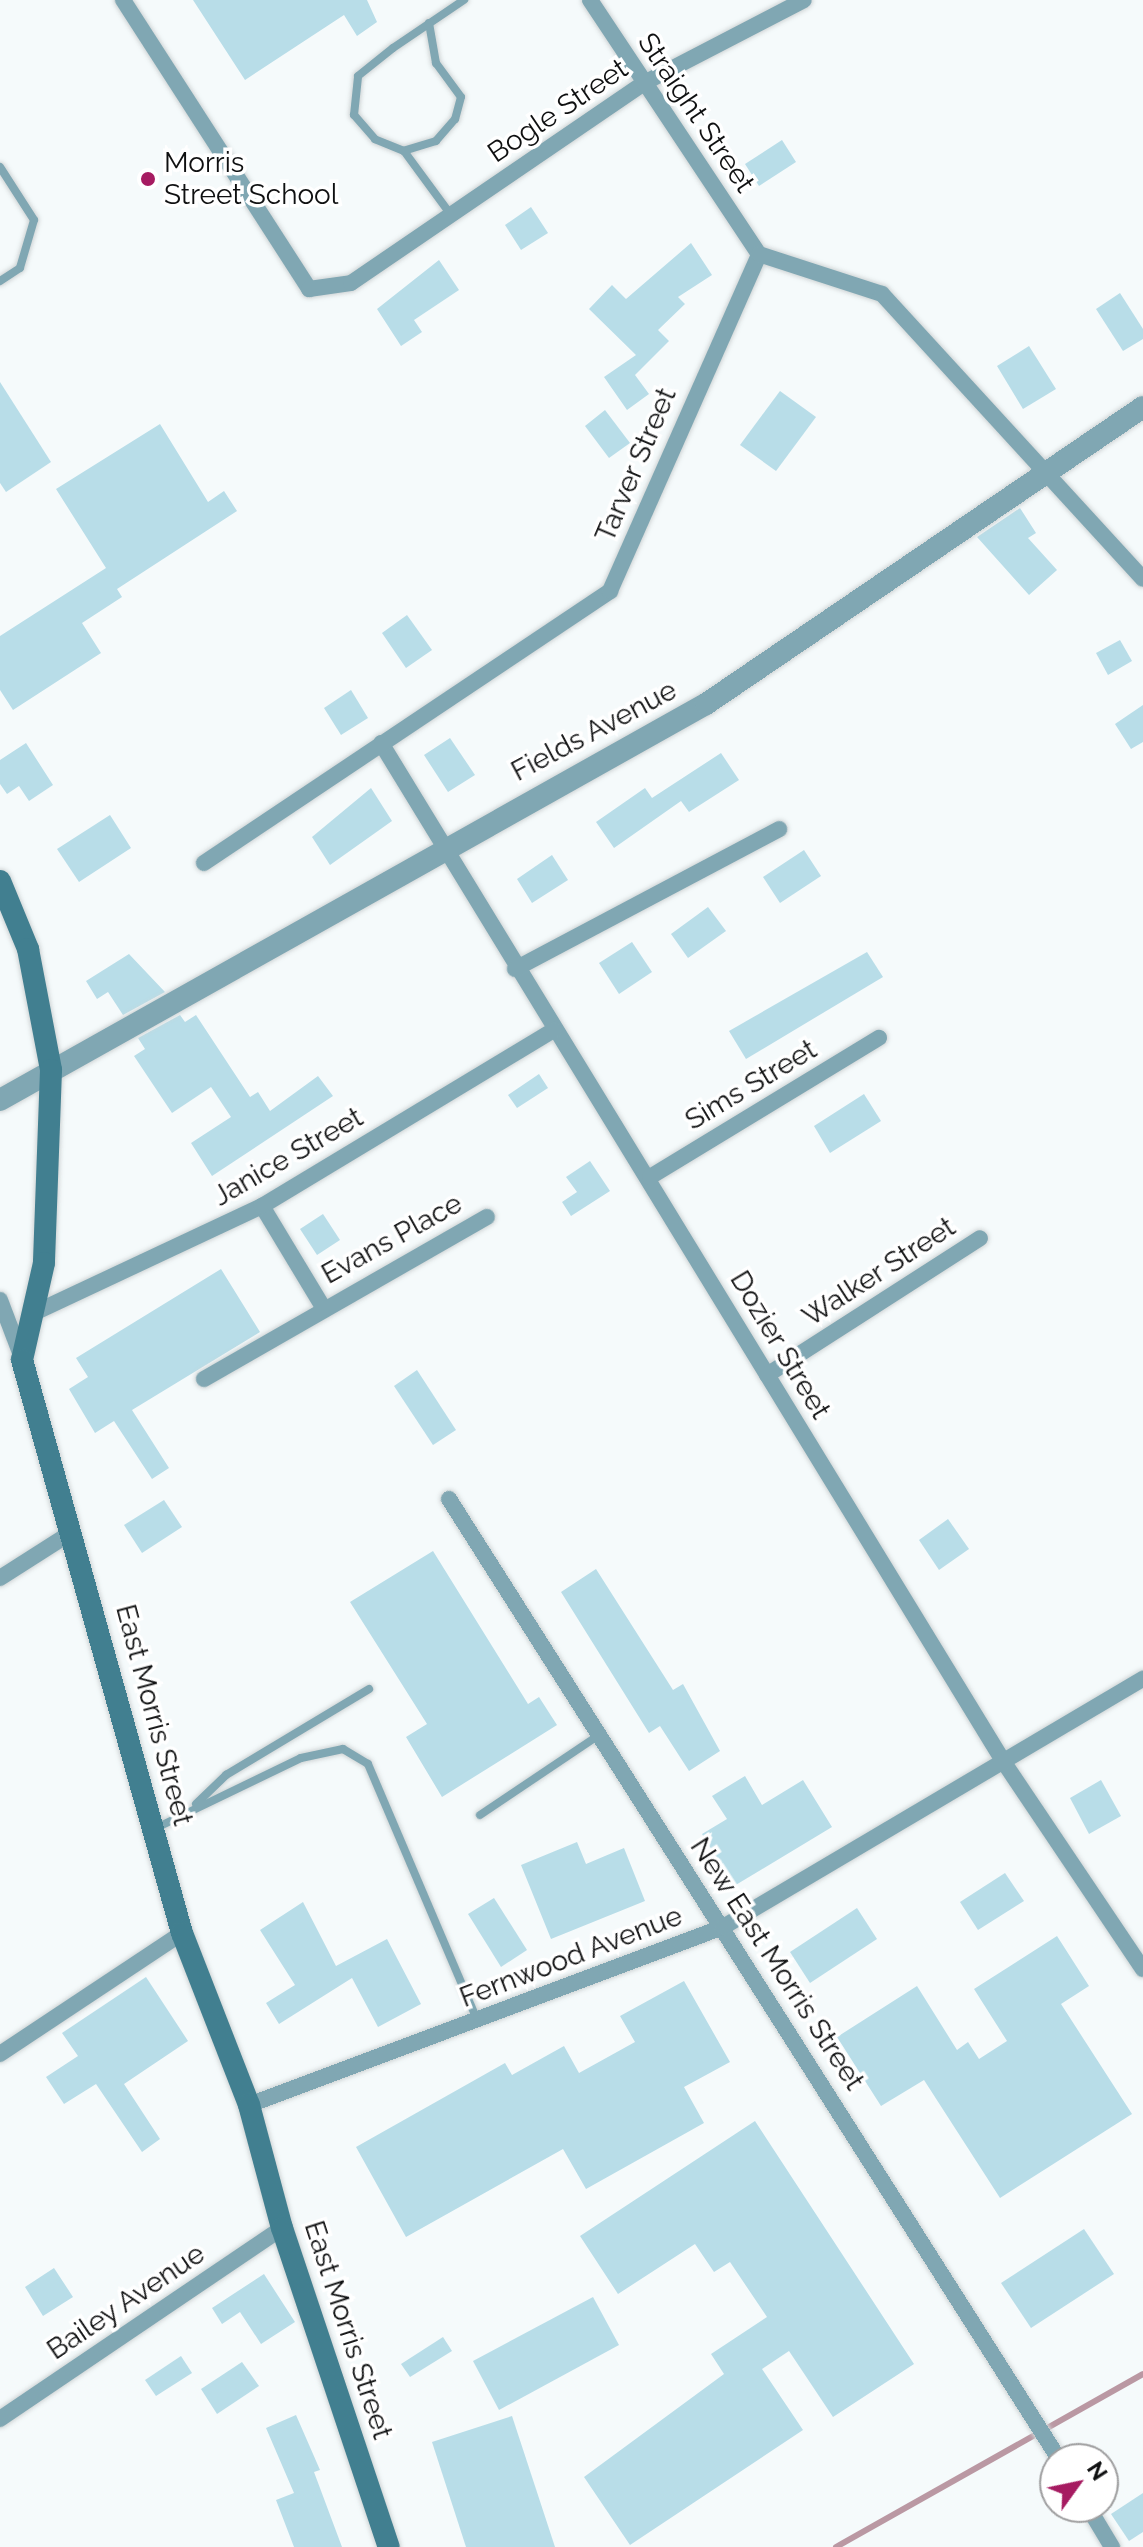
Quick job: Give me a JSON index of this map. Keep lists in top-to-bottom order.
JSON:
{
  "streets": {
    "main road": ["East Morris Street"],
    "street": [
      "Bogle Street",
      "Straight Street",
      "Tarver Street",
      "Fields Avenue",
      "Sims Street",
      "Janice Street",
      "Evans Place",
      "Walker Street",
      "Dozier Street",
      "Fernwood Avenue",
      "New East Morris Street",
      "Bailey Avenue"
    ]
  },
  "crossings": [
    ["Bogle Street", "Straight Street"],
    ["Straight Street", "Tarver Street"],
    ["Tarver Street", "Dozier Street"],
    ["Fields Avenue", "Dozier Street"],
    ["Sims Street", "Dozier Street"],
    ["Janice Street", "Evans Place"],
    ["Janice Street", "Dozier Street"],
    ["Walker Street", "Dozier Street"],
    ["Dozier Street", "Fernwood Avenue"],
    ["East Morris Street", "Fernwood Avenue"],
    ["East Morris Street", "Bailey Avenue"],
    ["Fernwood Avenue", "New East Morris Street"]
  ],
  "places": ["Morris Street School"],
  "north": "top right"
}
